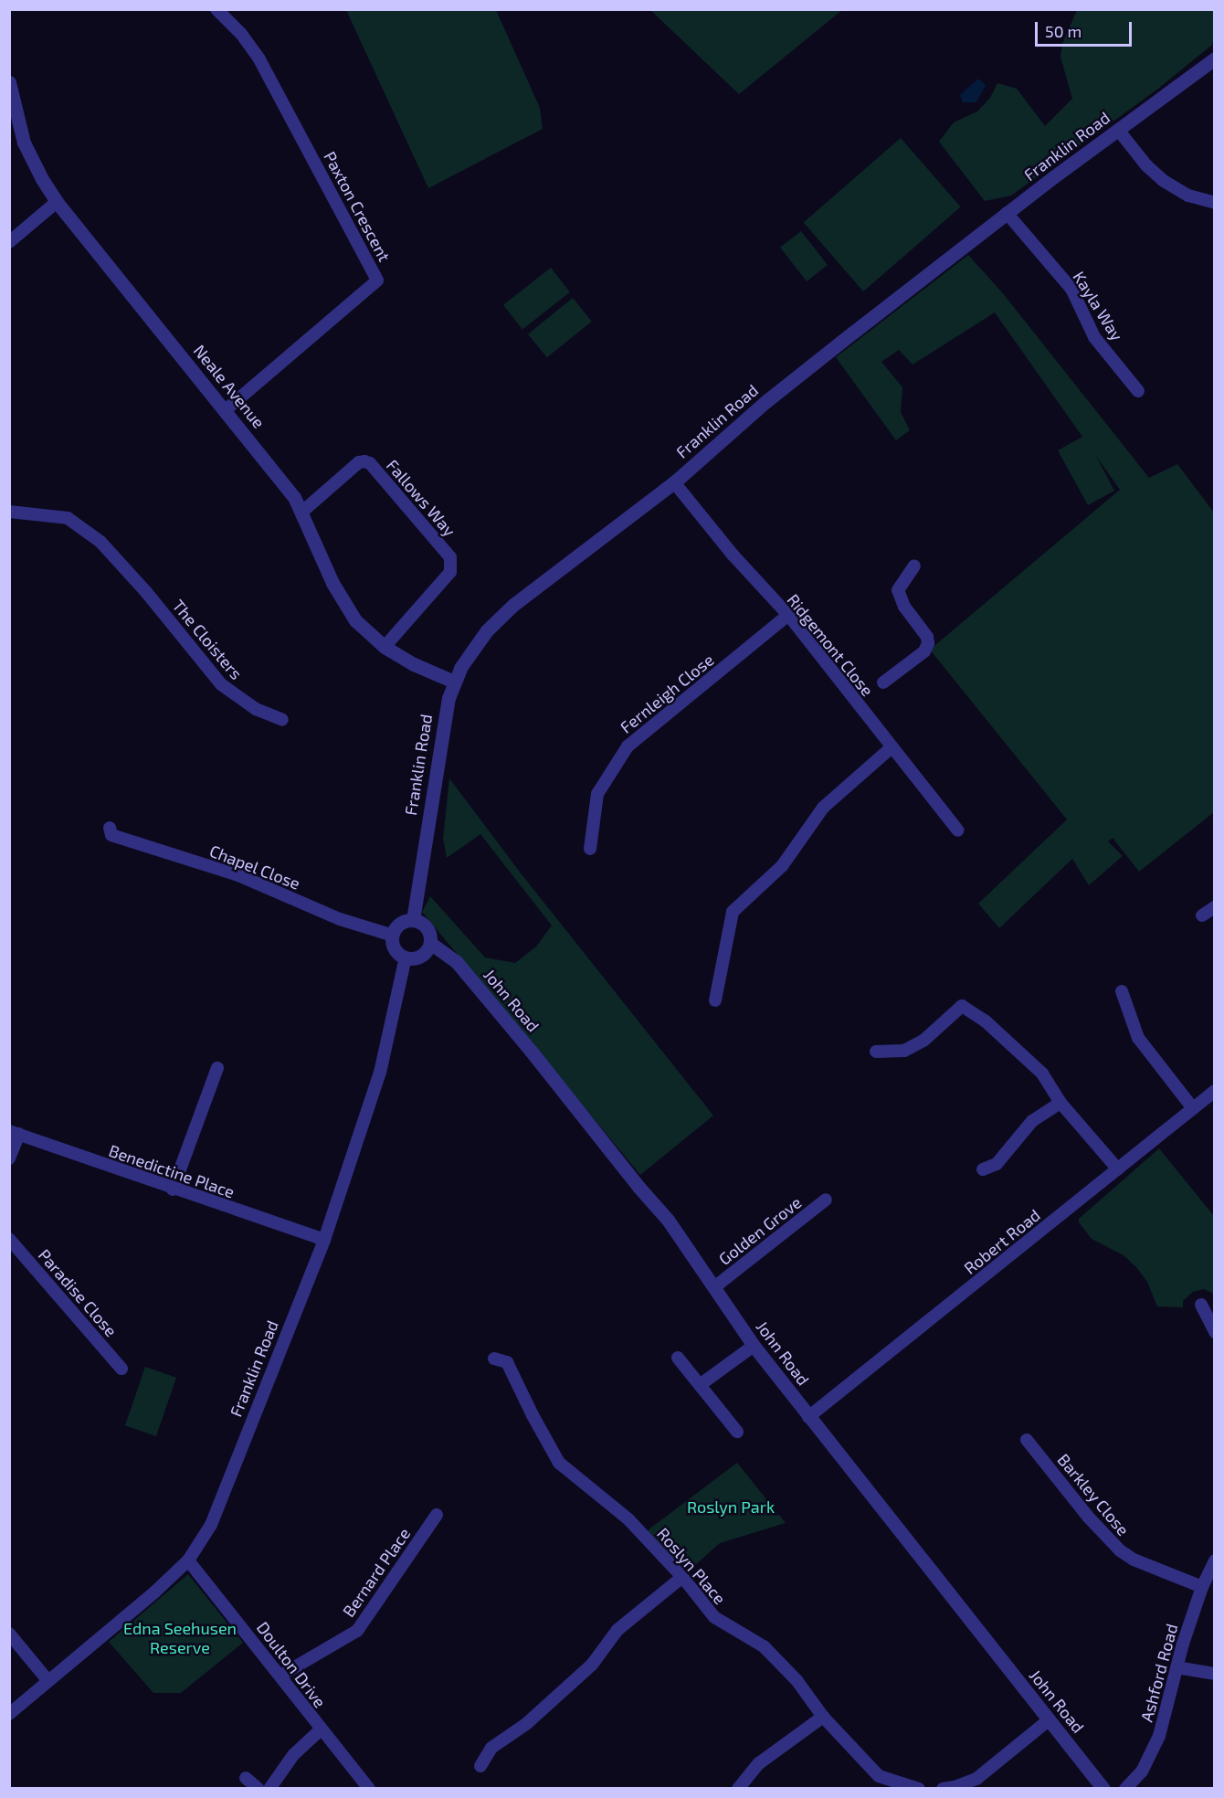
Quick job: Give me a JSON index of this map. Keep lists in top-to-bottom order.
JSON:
{
  "streets": {
    "street": [
      "Franklin Road",
      "Paxton Crescent",
      "Kayla Way",
      "Neale Avenue",
      "Fallows Way",
      "The Cloisters",
      "Ridgemont Close",
      "Fernleigh Close",
      "Chapel Close",
      "John Road",
      "Benedictine Place",
      "Golden Grove",
      "Robert Road",
      "Paradise Close",
      "Barkley Close",
      "Roslyn Place",
      "Bernard Place",
      "Doulton Drive",
      "Ashford Road"
    ]
  },
  "crossings": [
    ["Franklin Road", "Kayla Way"],
    ["Franklin Road", "Neale Avenue"],
    ["Franklin Road", "Ridgemont Close"],
    ["Franklin Road", "Chapel Close"],
    ["Franklin Road", "John Road"],
    ["Franklin Road", "Benedictine Place"],
    ["Franklin Road", "Doulton Drive"],
    ["Paxton Crescent", "Neale Avenue"],
    ["Neale Avenue", "Fallows Way"],
    ["Ridgemont Close", "Fernleigh Close"],
    ["Chapel Close", "John Road"],
    ["John Road", "Golden Grove"],
    ["John Road", "Robert Road"],
    ["Barkley Close", "Ashford Road"],
    ["Bernard Place", "Doulton Drive"]
  ],
  "parks": ["Roslyn Park", "Edna Seehusen Reserve"],
  "scale_bar": "50 m"
}
